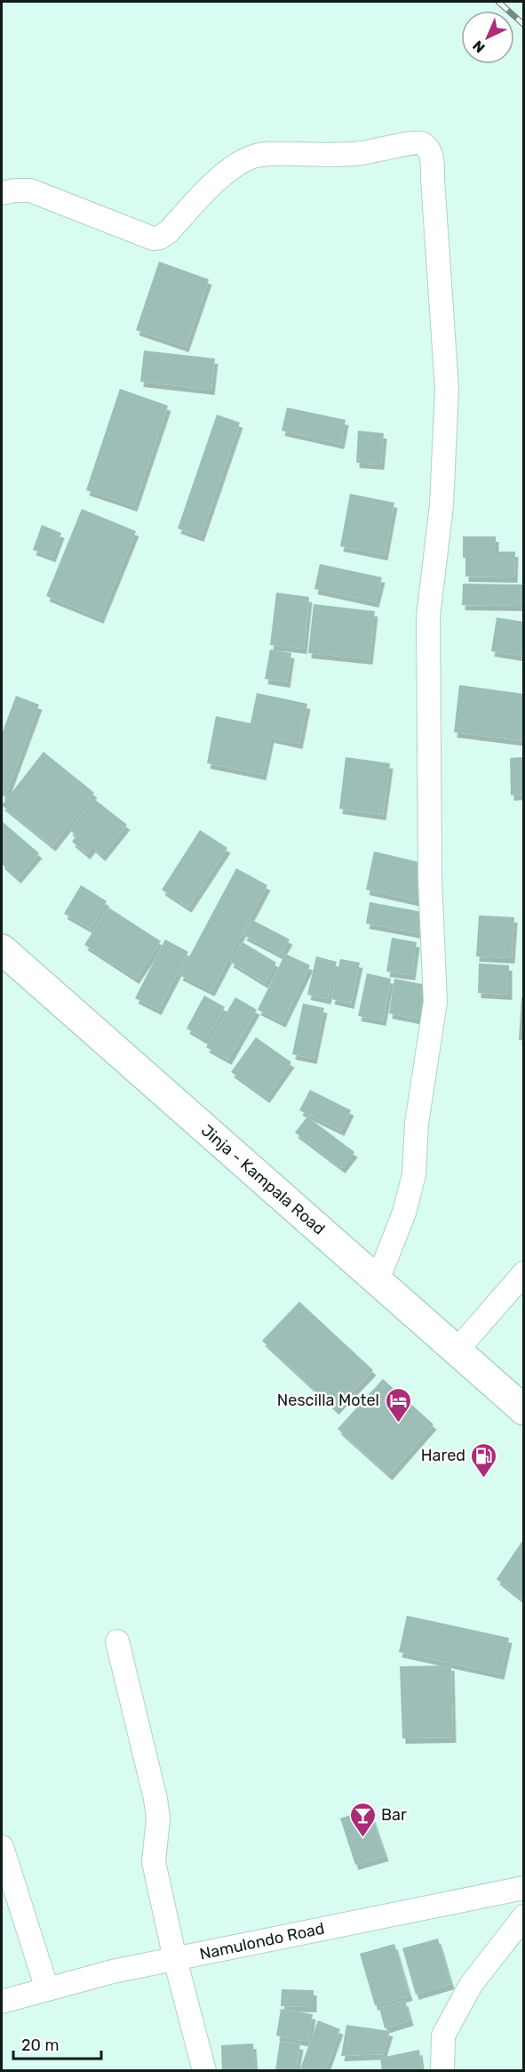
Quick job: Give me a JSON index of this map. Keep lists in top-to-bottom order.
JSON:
{
  "streets": {
    "highway": ["Jinja - Kampala Road"],
    "street": ["Namulondo Road"]
  },
  "places": {
    "hotel": ["Nescilla Motel"],
    "fuel station": ["Hared"],
    "bar": ["Bar"]
  },
  "scale_bar": "20 m",
  "north": "bottom left"
}
